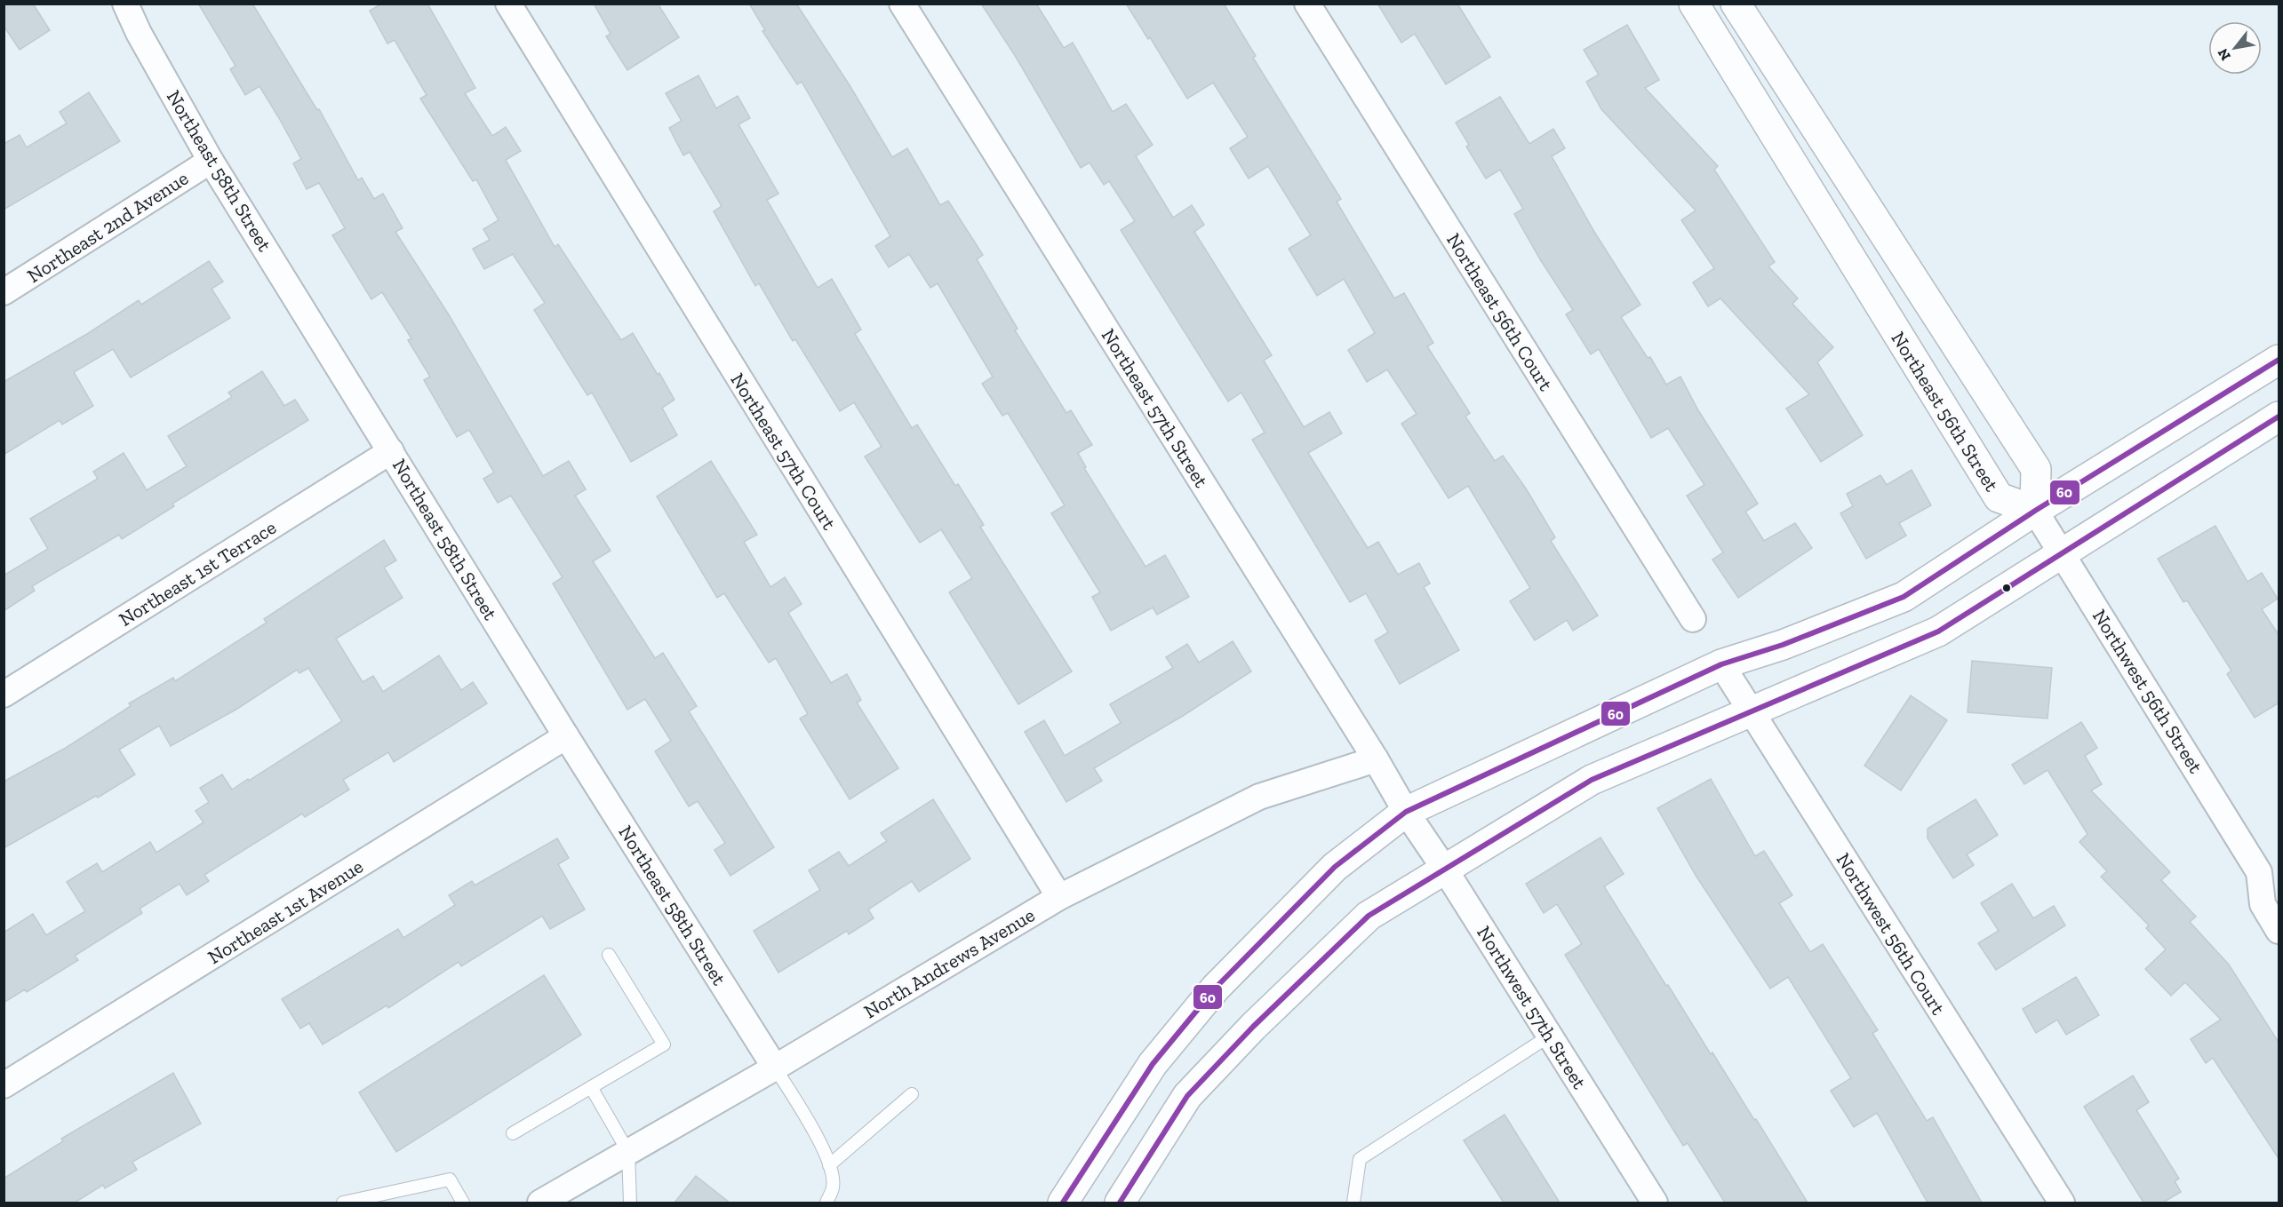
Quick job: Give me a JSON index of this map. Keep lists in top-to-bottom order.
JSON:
{
  "streets": {
    "main road": ["Northeast 56th Street"],
    "street": [
      "Northeast 58th Street",
      "Northeast 2nd Avenue",
      "Northeast 56th Court",
      "Northeast 57th Street",
      "Northeast 57th Court",
      "Northeast 1st Terrace",
      "Northwest 56th Street",
      "Northeast 1st Avenue",
      "Northwest 56th Court",
      "North Andrews Avenue",
      "Northwest 57th Street"
    ]
  },
  "crossings": [
    ["Northeast 58th Street", "Northeast 2nd Avenue"],
    ["Northeast 58th Street", "Northeast 1st Terrace"],
    ["Northeast 58th Street", "Northeast 1st Avenue"],
    ["Northeast 58th Street", "North Andrews Avenue"],
    ["Northeast 57th Street", "North Andrews Avenue"],
    ["Northeast 57th Street", "Northwest 57th Street"],
    ["Northeast 56th Street", "Northwest 56th Street"],
    ["Northeast 57th Court", "North Andrews Avenue"]
  ],
  "lines": ["transit line 60"],
  "north": "bottom left"
}
